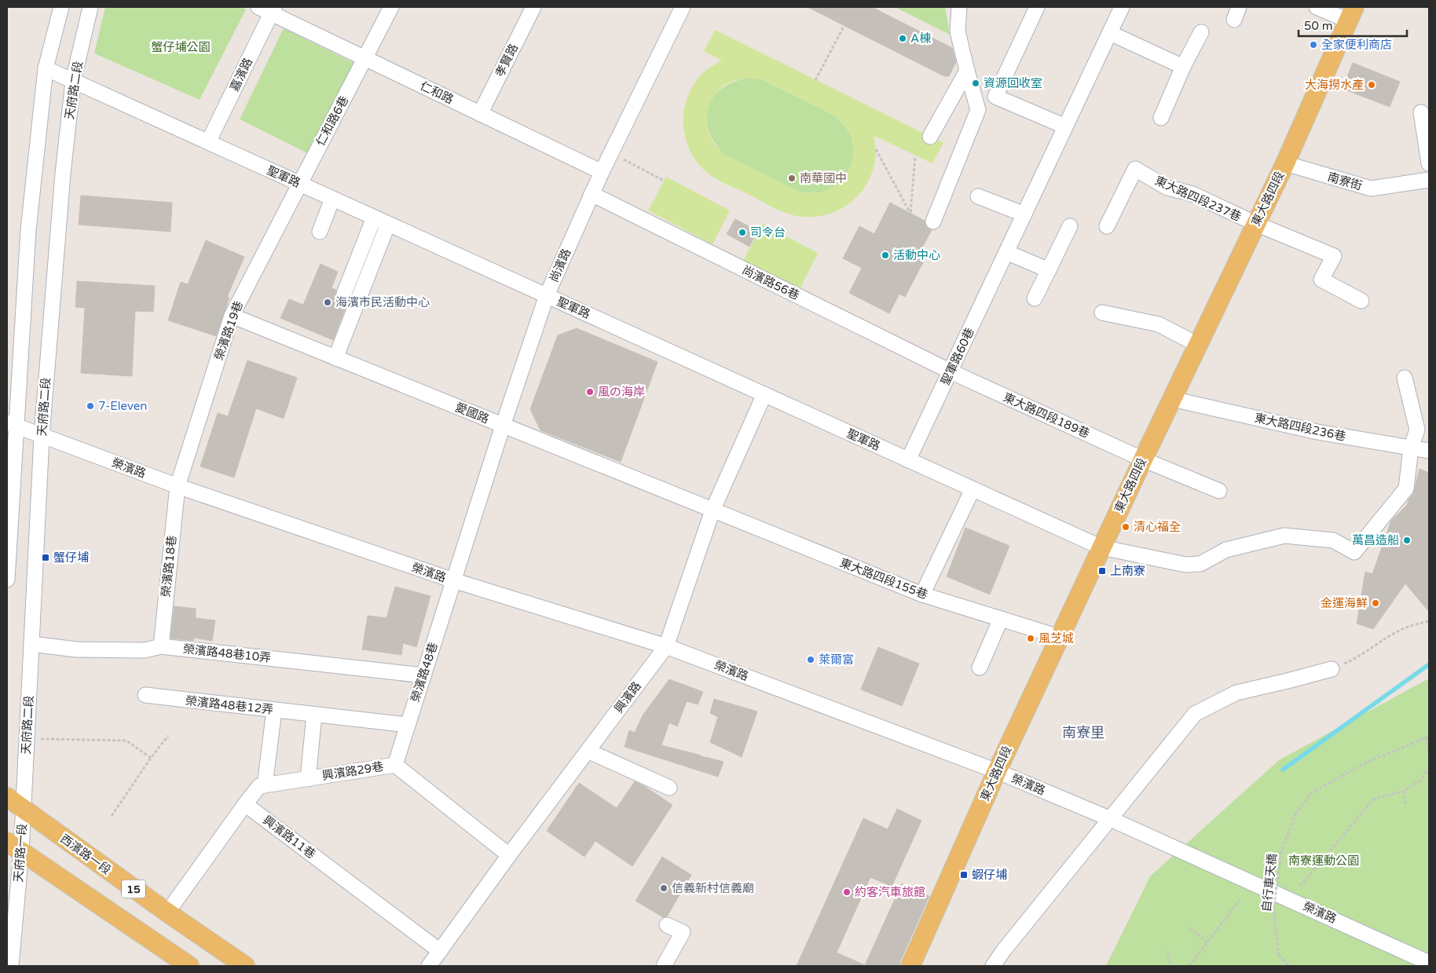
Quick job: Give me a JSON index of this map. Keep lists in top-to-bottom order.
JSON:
{
  "streets": {
    "main road": ["東大路四段", "西濱路一段", "15"],
    "street": [
      "孝賢路",
      "嘉濱路",
      "天府路二段",
      "仁和路",
      "仁和路6巷",
      "聖軍路",
      "南寮街",
      "東大路四段237巷",
      "尚濱路",
      "尚濱路56巷",
      "榮濱路19巷",
      "聖軍路60巷",
      "愛國路",
      "東大路四段189巷",
      "東大路四段236巷",
      "榮濱路",
      "榮濱路18巷",
      "東大路四段155巷",
      "榮濱路48巷10弄",
      "榮濱路48巷",
      "興濱路",
      "榮濱路48巷12弄",
      "興濱路29巷",
      "興濱路11巷",
      "天府路一段"
    ],
    "path": ["自行車天橋"]
  },
  "crossings": [
    ["孝賢路", "仁和路"],
    ["嘉濱路", "仁和路"],
    ["嘉濱路", "聖軍路"],
    ["天府路二段", "聖軍路"],
    ["天府路二段", "榮濱路"],
    ["天府路二段", "榮濱路48巷10弄"],
    ["天府路二段", "天府路一段"],
    ["天府路二段", "西濱路一段"],
    ["天府路二段", "15"],
    ["仁和路", "仁和路6巷"],
    ["仁和路", "尚濱路"],
    ["仁和路6巷", "聖軍路"],
    ["仁和路6巷", "榮濱路19巷"],
    ["聖軍路", "東大路四段"],
    ["聖軍路", "尚濱路"],
    ["聖軍路", "榮濱路19巷"],
    ["聖軍路", "聖軍路60巷"],
    ["聖軍路", "東大路四段236巷"],
    ["聖軍路", "興濱路"],
    ["南寮街", "東大路四段"],
    ["東大路四段237巷", "東大路四段"],
    ["東大路四段", "東大路四段189巷"],
    ["東大路四段", "東大路四段236巷"],
    ["東大路四段", "榮濱路"],
    ["東大路四段", "東大路四段155巷"],
    ["尚濱路", "尚濱路56巷"],
    ["尚濱路", "愛國路"],
    ["尚濱路", "榮濱路"],
    ["尚濱路", "榮濱路48巷"],
    ["尚濱路56巷", "聖軍路60巷"],
    ["尚濱路56巷", "東大路四段189巷"],
    ["榮濱路19巷", "愛國路"],
    ["榮濱路19巷", "榮濱路"],
    ["榮濱路19巷", "榮濱路18巷"],
    ["聖軍路60巷", "東大路四段189巷"],
    ["愛國路", "東大路四段155巷"],
    ["愛國路", "興濱路"],
    ["榮濱路", "榮濱路18巷"],
    ["榮濱路", "榮濱路48巷"],
    ["榮濱路", "興濱路"],
    ["榮濱路18巷", "榮濱路48巷10弄"],
    ["東大路四段155巷", "興濱路"],
    ["榮濱路48巷10弄", "榮濱路48巷"],
    ["榮濱路48巷", "榮濱路48巷12弄"],
    ["榮濱路48巷", "興濱路29巷"],
    ["興濱路", "興濱路29巷"],
    ["興濱路", "興濱路11巷"],
    ["天府路一段", "西濱路一段"],
    ["天府路一段", "15"],
    ["西濱路一段", "15"]
  ],
  "districts": ["南寮里"],
  "parks": ["蟹仔埔公園", "南寮運動公園"],
  "places": {
    "other": [
      "A棟",
      "全家便利商店",
      "資源回收室",
      "大海撈水產",
      "南華國中",
      "司令台",
      "活動中心",
      "海濱市民活動中心",
      "風の海岸",
      "7-Eleven",
      "清心福全",
      "萬昌造船",
      "金運海鮮",
      "風芝城",
      "萊爾富",
      "信義新村信義廟",
      "約客汽車旅館"
    ],
    "transit": ["蟹仔埔", "上南寮", "蝦仔埔"]
  },
  "scale_bar": "50 m"
}
